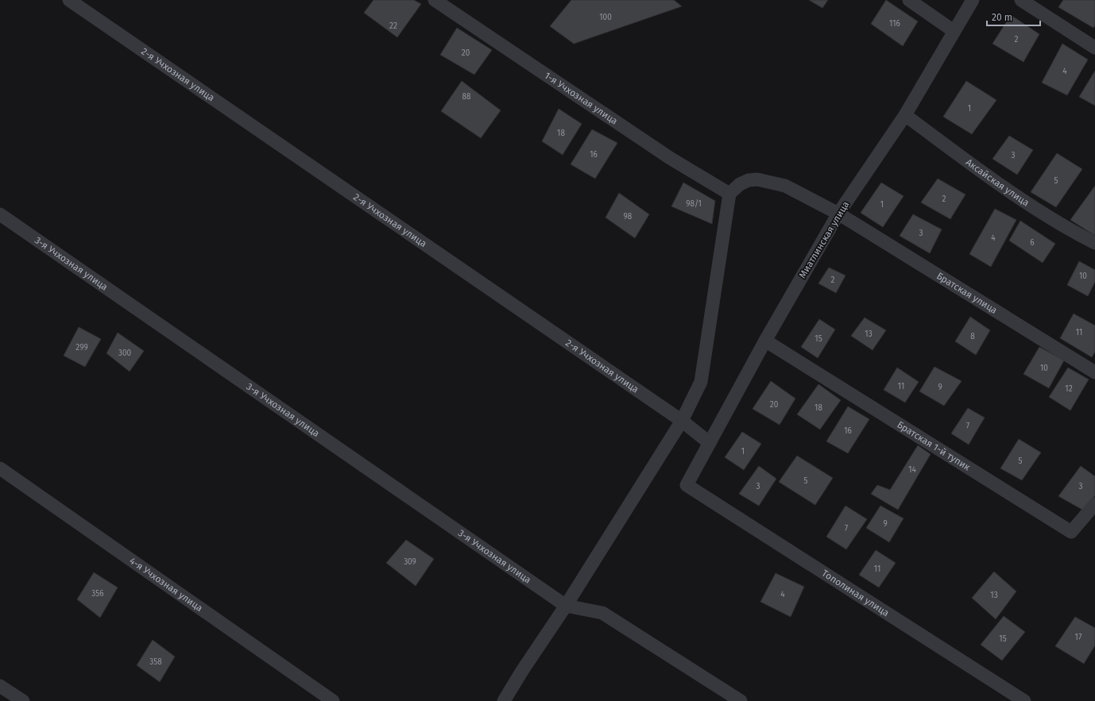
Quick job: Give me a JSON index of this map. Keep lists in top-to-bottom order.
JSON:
{
  "streets": {
    "street": [
      "2-я Учхозная улица",
      "1-я Учхозная улица",
      "Аксайская улица",
      "Миатлинская улица",
      "3-я Учхозная улица",
      "Братская улица",
      "Братская 1-й тупик",
      "4-я Учхозная улица",
      "Тополиная улица"
    ]
  },
  "crossings": [
    ["2-я Учхозная улица", "Миатлинская улица"],
    ["1-я Учхозная улица", "Братская улица"],
    ["Аксайская улица", "Миатлинская улица"],
    ["Миатлинская улица", "Братская улица"],
    ["Миатлинская улица", "Братская 1-й тупик"],
    ["Миатлинская улица", "Тополиная улица"]
  ],
  "house_numbers": [
    "100",
    "116",
    "22",
    "2",
    "20",
    "4",
    "88",
    "1",
    "18",
    "16",
    "3",
    "5",
    "2",
    "98/1",
    "1",
    "98",
    "3",
    "4",
    "6",
    "10",
    "2",
    "11",
    "13",
    "8",
    "15",
    "299",
    "300",
    "10",
    "11",
    "9",
    "12",
    "20",
    "18",
    "7",
    "16",
    "1",
    "5",
    "14",
    "5",
    "3",
    "3",
    "9",
    "7",
    "309",
    "11",
    "356",
    "4",
    "13",
    "17",
    "15",
    "358"
  ],
  "scale_bar": "20 m"
}
